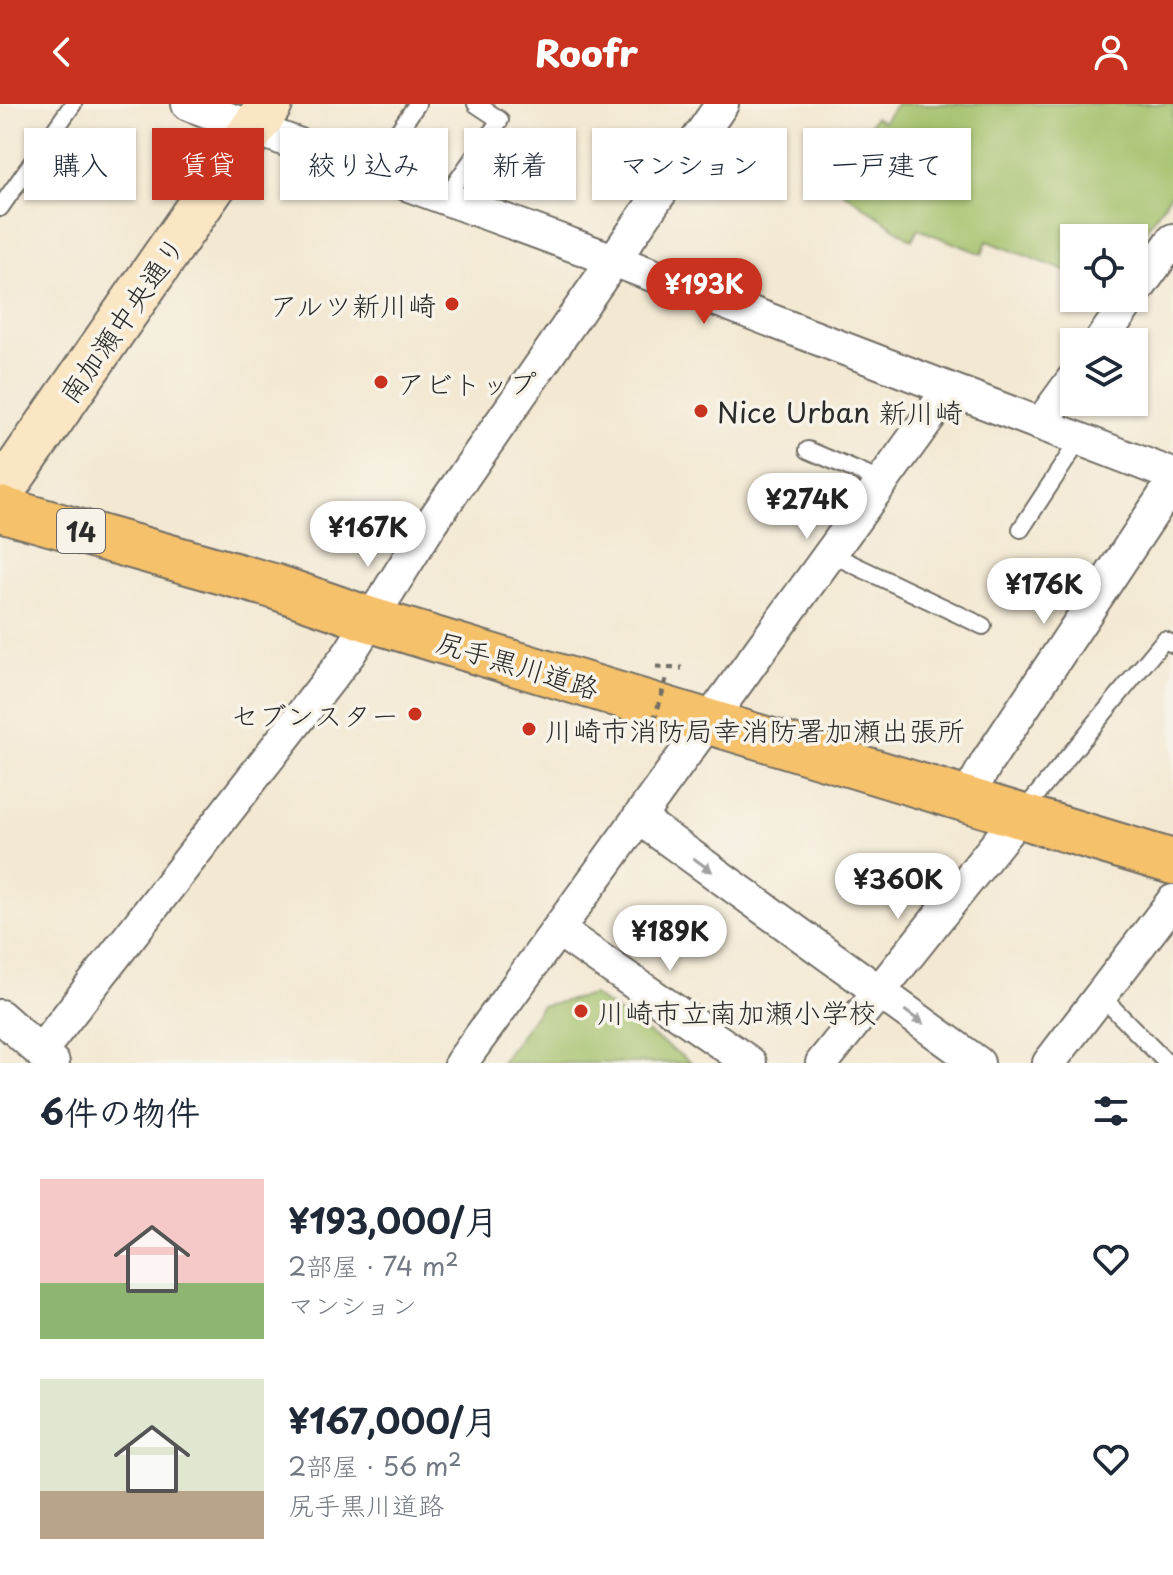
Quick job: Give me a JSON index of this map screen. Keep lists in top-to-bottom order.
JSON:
{
  "streets": {
    "main road": ["14", "尻手黒川道路"],
    "street": ["南加瀬中央通り"]
  },
  "places": [
    "アルツ新川崎",
    "アビトップ",
    "Nice Urban 新川崎",
    "セブンスター",
    "川崎市消防局幸消防署加瀬出張所",
    "川崎市立南加瀬小学校"
  ],
  "page": {
    "header": "Roofr",
    "chip": [
      "購入",
      "賃貸",
      "絞り込み",
      "新着",
      "マンション",
      "一戸建て"
    ],
    "price": [
      "¥193K",
      "¥274K",
      "¥167K",
      "¥176K",
      "¥360K",
      "¥189K"
    ],
    "heading": "6件の物件",
    "list": [
      {
        "name": "¥193,000/月",
        "note": "2部屋 · 74 m² · マンション"
      },
      {
        "name": "¥167,000/月",
        "note": "2部屋 · 56 m² · 尻手黒川道路"
      }
    ]
  }
}
